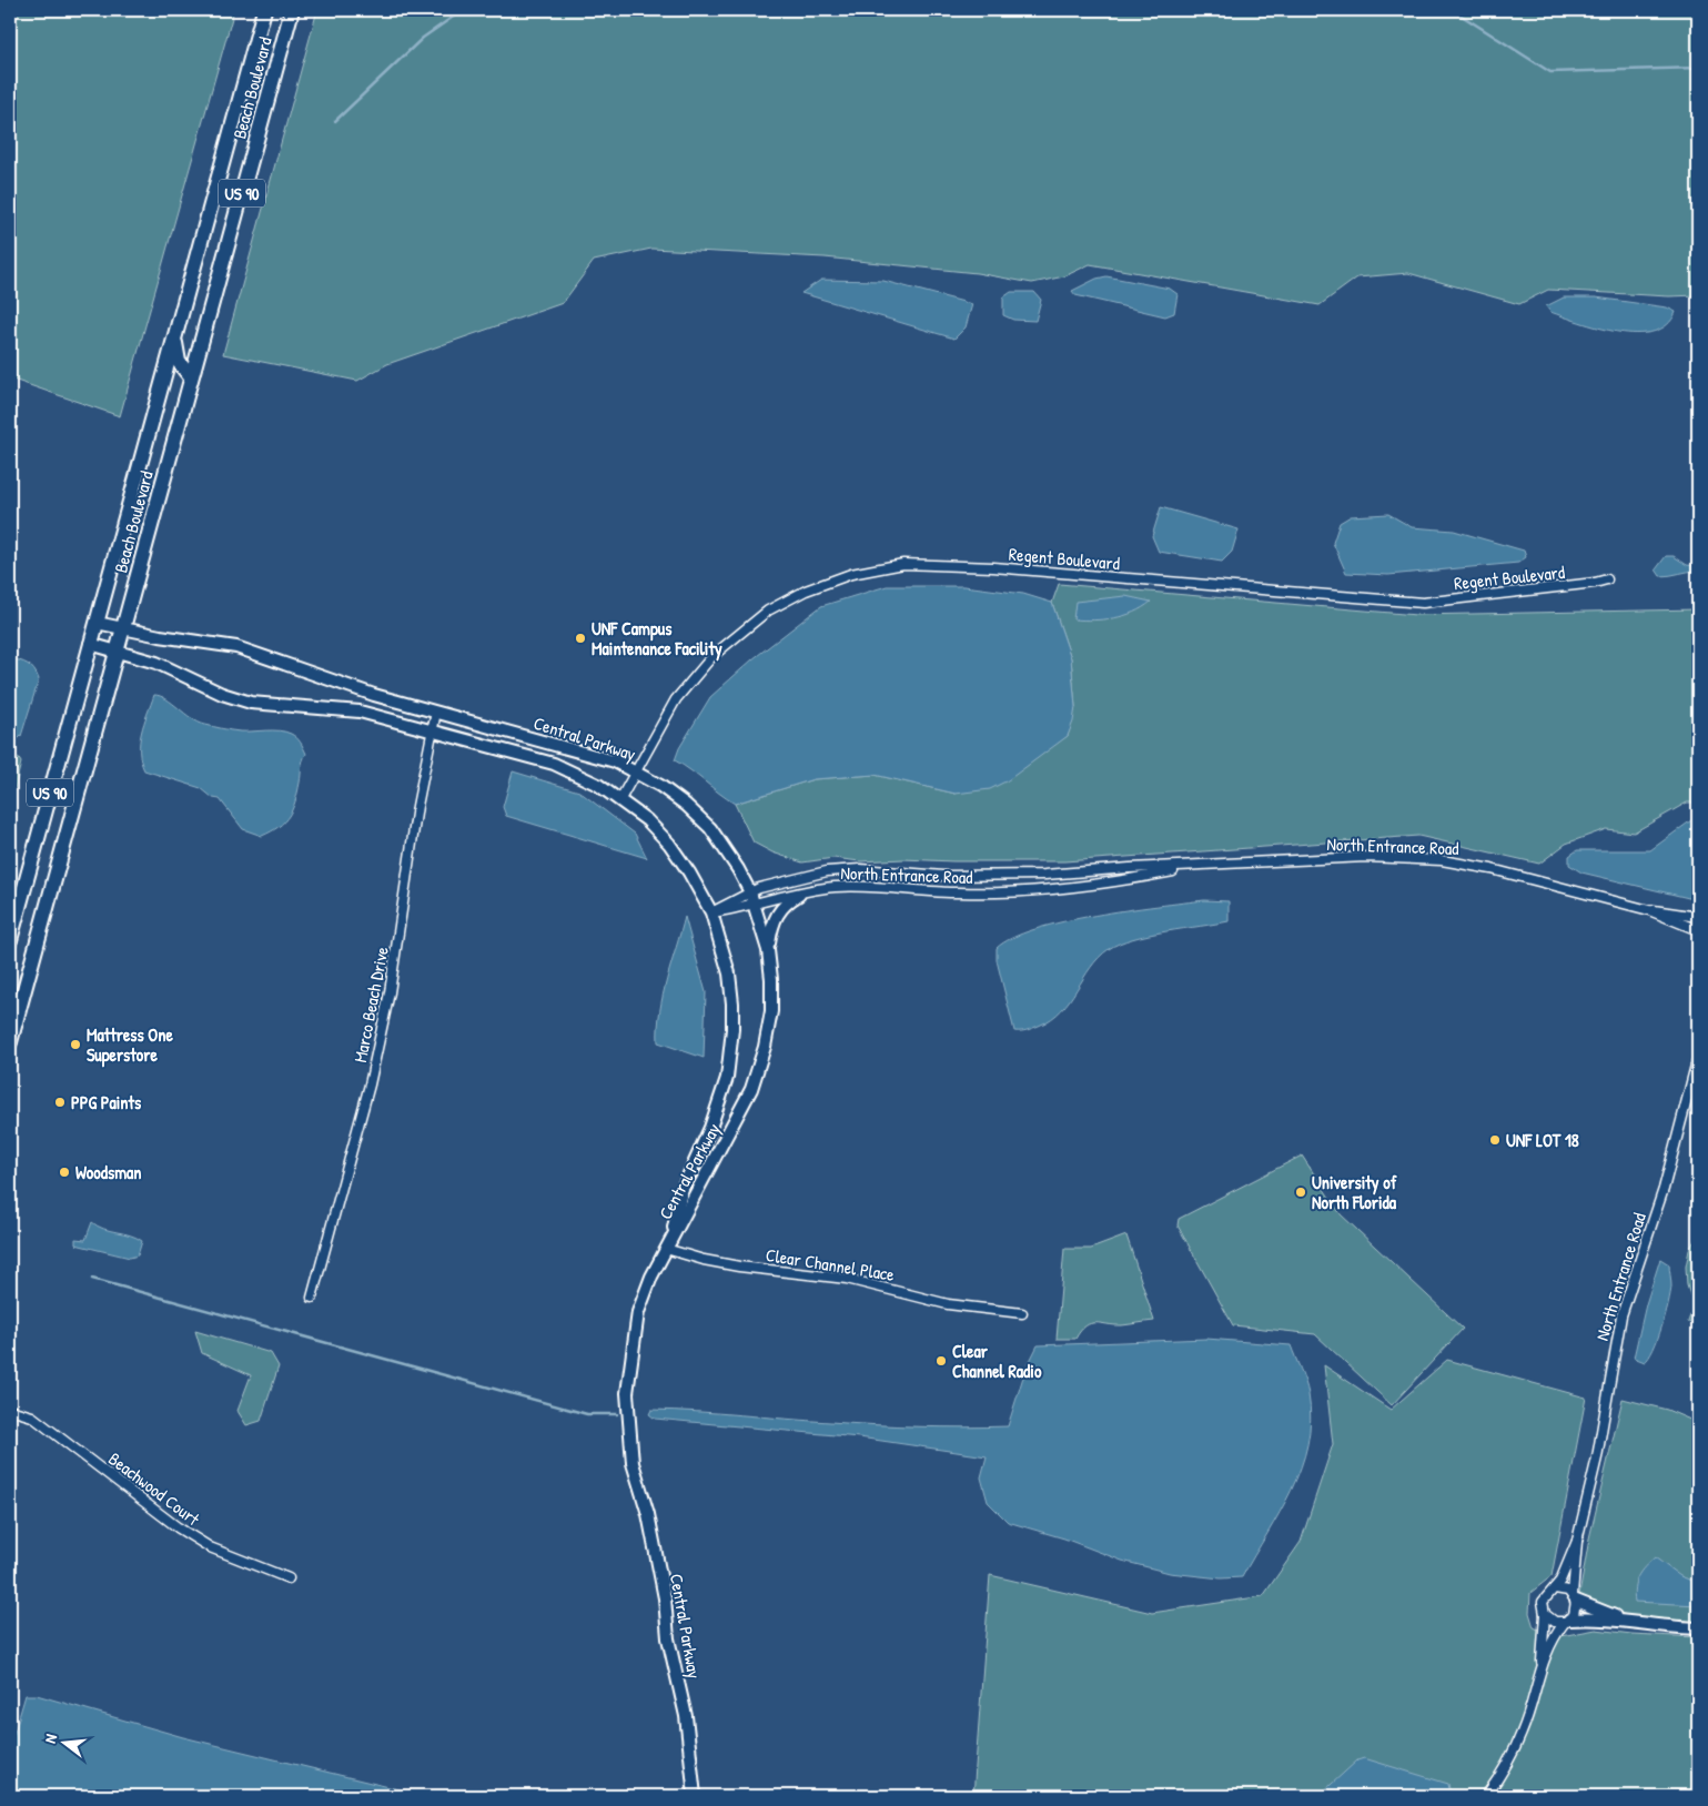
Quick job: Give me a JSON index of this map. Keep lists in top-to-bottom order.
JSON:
{
  "streets": {
    "highway": ["Beach Boulevard", "US 90"],
    "street": [
      "Regent Boulevard",
      "Central Parkway",
      "North Entrance Road",
      "Marco Beach Drive",
      "Clear Channel Place",
      "Beachwood Court"
    ]
  },
  "crossings": [
    ["Beach Boulevard", "Central Parkway"],
    ["US 90", "Central Parkway"],
    ["Regent Boulevard", "Central Parkway"],
    ["Central Parkway", "North Entrance Road"],
    ["Central Parkway", "Marco Beach Drive"],
    ["Central Parkway", "Clear Channel Place"]
  ],
  "places": [
    "UNF Campus Maintenance Facility",
    "Mattress One Superstore",
    "PPG Paints",
    "UNF LOT 18",
    "Woodsman",
    "University of North Florida",
    "Clear Channel Radio"
  ],
  "north": "left"
}
